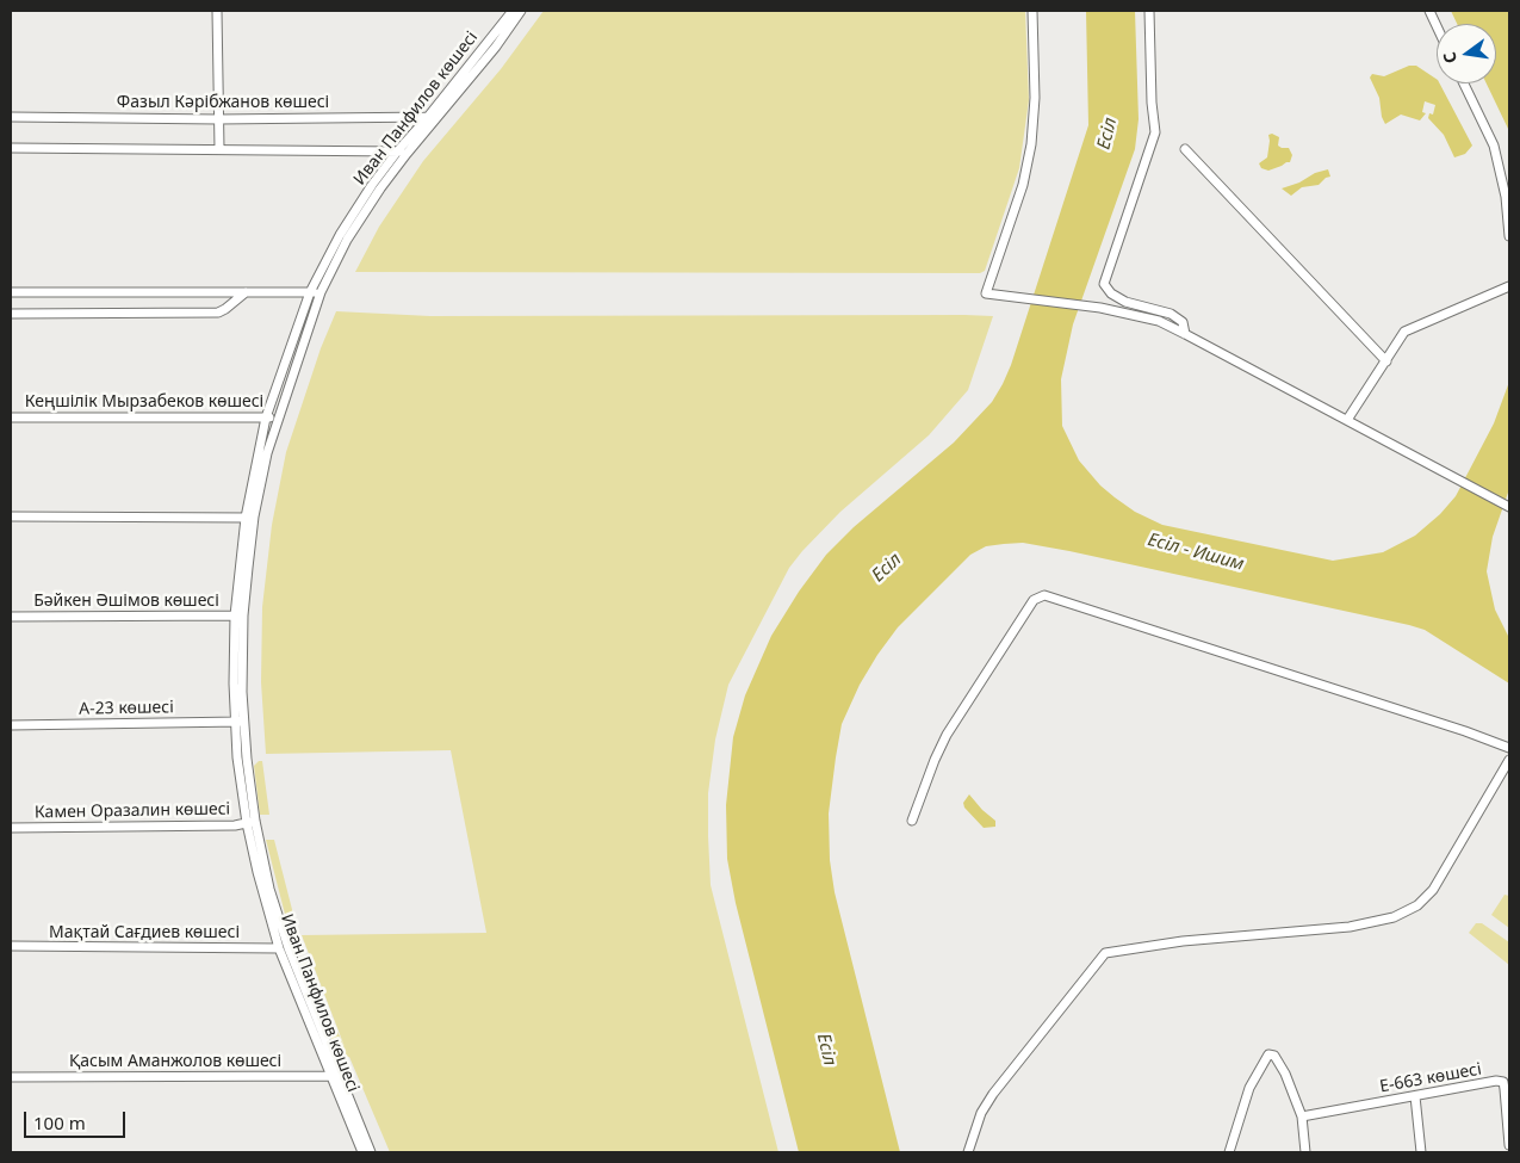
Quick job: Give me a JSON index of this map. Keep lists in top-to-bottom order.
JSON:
{
  "streets": {
    "street": [
      "Фазыл Кәрібжанов көшесі",
      "Иван Панфилов көшесі",
      "Кеңшілік Мырзабеков көшесі",
      "Бәйкен Әшімов көшесі",
      "А-23 көшесі",
      "Камен Оразалин көшесі",
      "Мақтай Сағдиев көшесі",
      "Қасым Аманжолов көшесі",
      "Е-663 көшесі"
    ]
  },
  "crossings": [
    ["Фазыл Кәрібжанов көшесі", "Иван Панфилов көшесі"],
    ["Иван Панфилов көшесі", "Кеңшілік Мырзабеков көшесі"],
    ["Иван Панфилов көшесі", "Бәйкен Әшімов көшесі"],
    ["Иван Панфилов көшесі", "А-23 көшесі"],
    ["Иван Панфилов көшесі", "Камен Оразалин көшесі"],
    ["Иван Панфилов көшесі", "Мақтай Сағдиев көшесі"],
    ["Иван Панфилов көшесі", "Қасым Аманжолов көшесі"]
  ],
  "water": ["Есіл", "Есіл - Ишим"],
  "scale_bar": "100 m",
  "north": "left"
}
